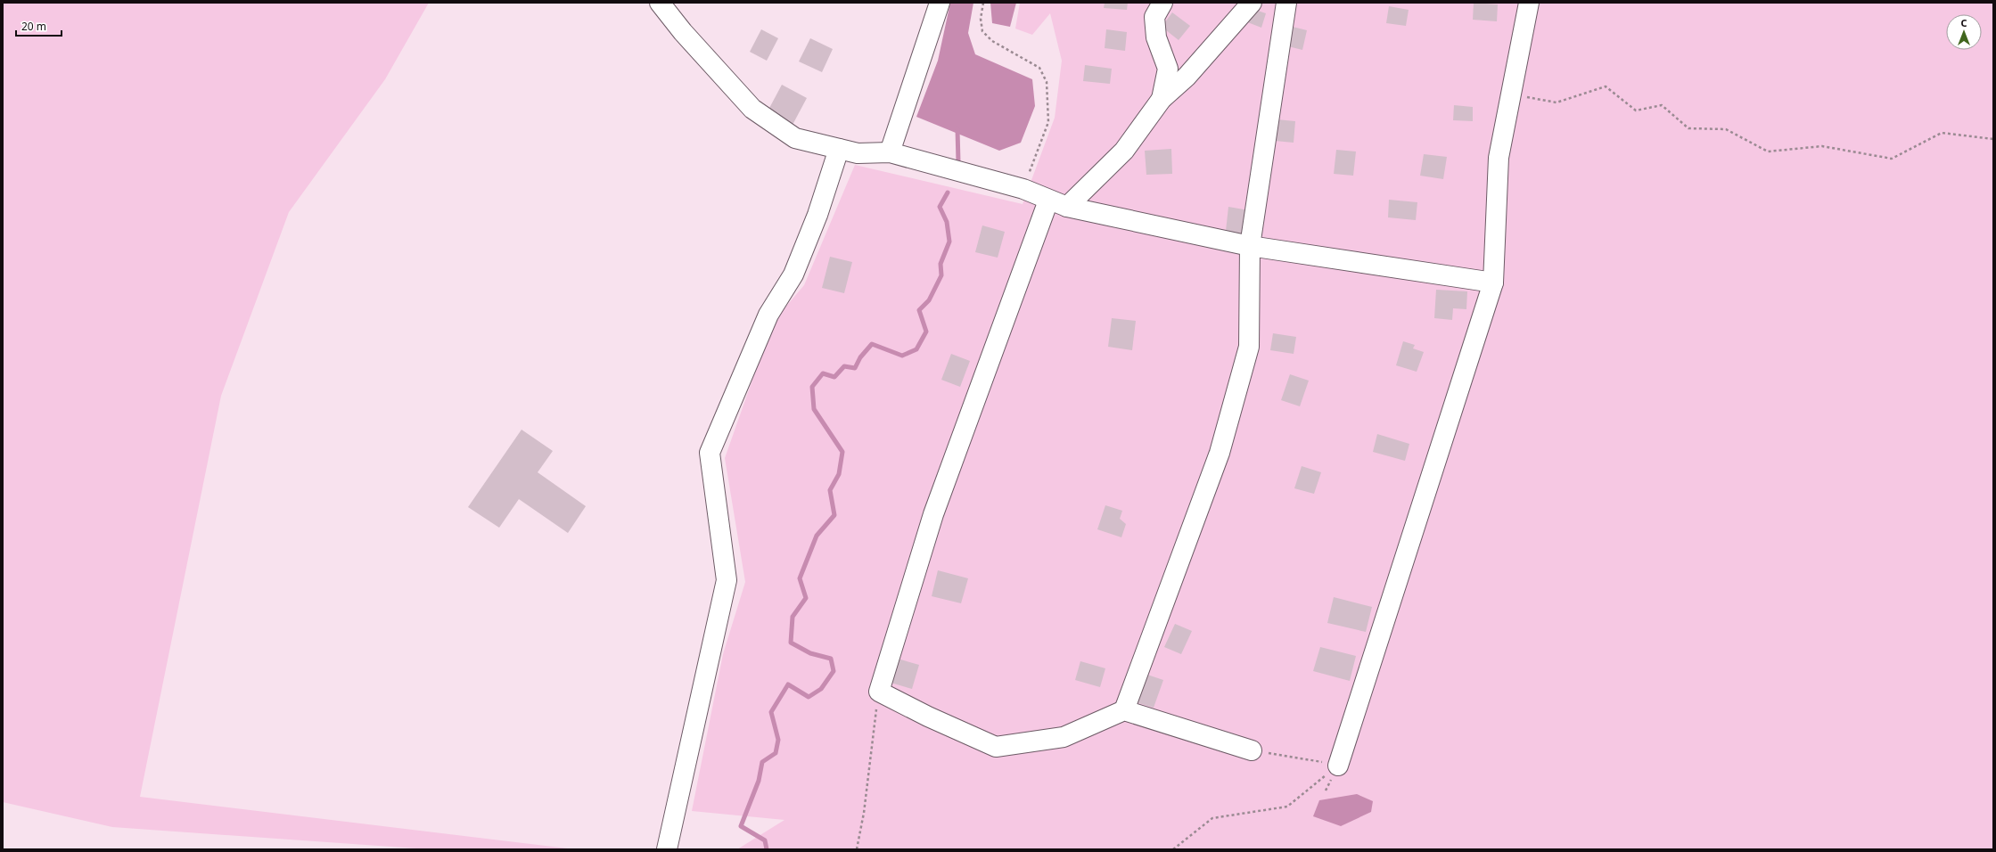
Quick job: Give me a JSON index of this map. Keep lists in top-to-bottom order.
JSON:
{
  "scale_bar": "20 m",
  "north": "top"
}
